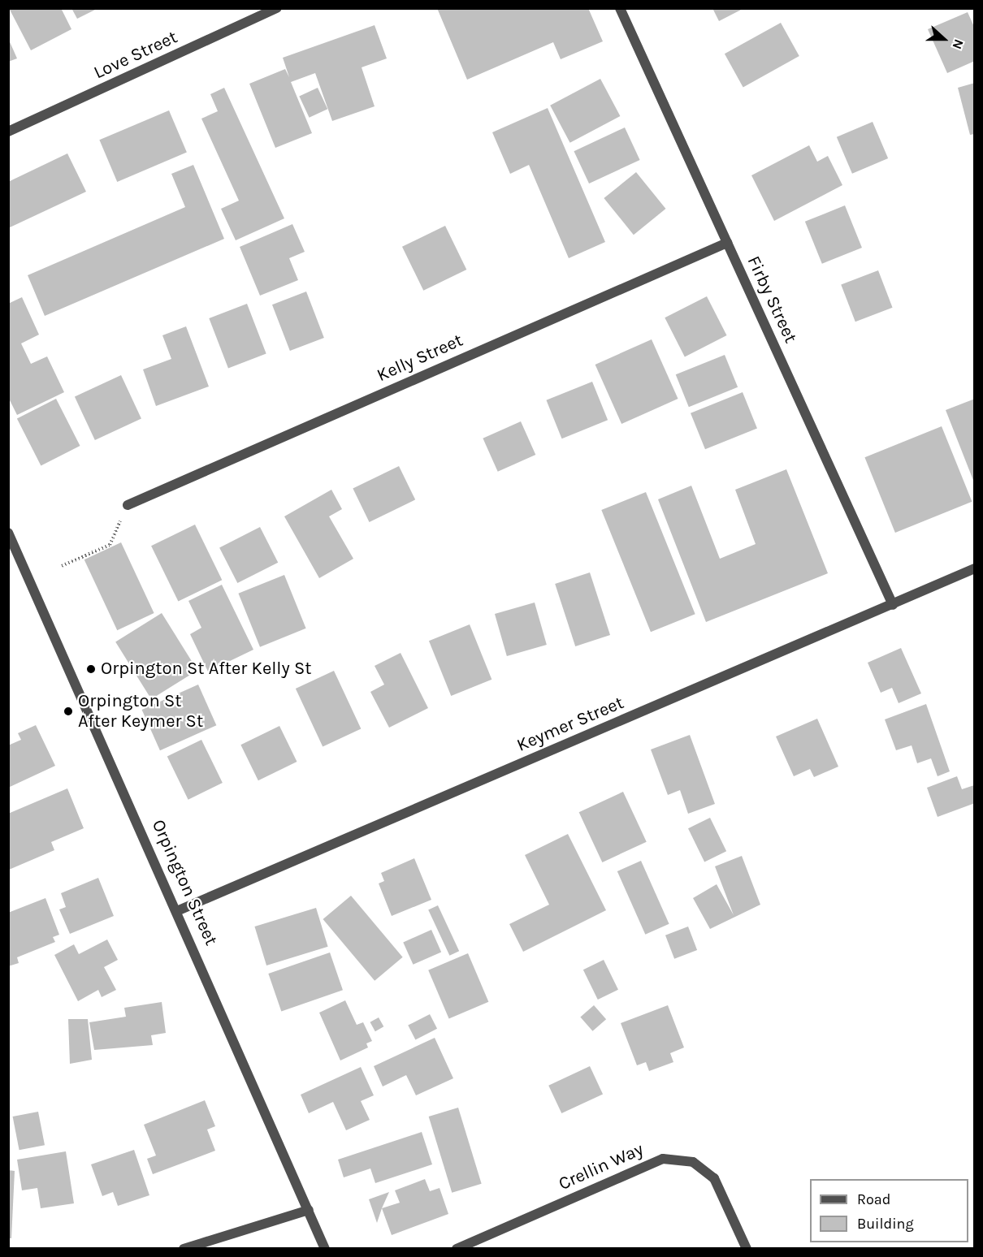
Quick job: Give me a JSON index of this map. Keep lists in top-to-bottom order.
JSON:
{
  "streets": {
    "street": [
      "Love Street",
      "Firby Street",
      "Kelly Street",
      "Keymer Street",
      "Orpington Street",
      "Crellin Way"
    ]
  },
  "crossings": [
    ["Firby Street", "Kelly Street"],
    ["Firby Street", "Keymer Street"],
    ["Keymer Street", "Orpington Street"]
  ],
  "places": ["Orpington St After Kelly St", "Orpington St After Keymer St"],
  "legend": ["Road", "Building"],
  "north": "right"
}
